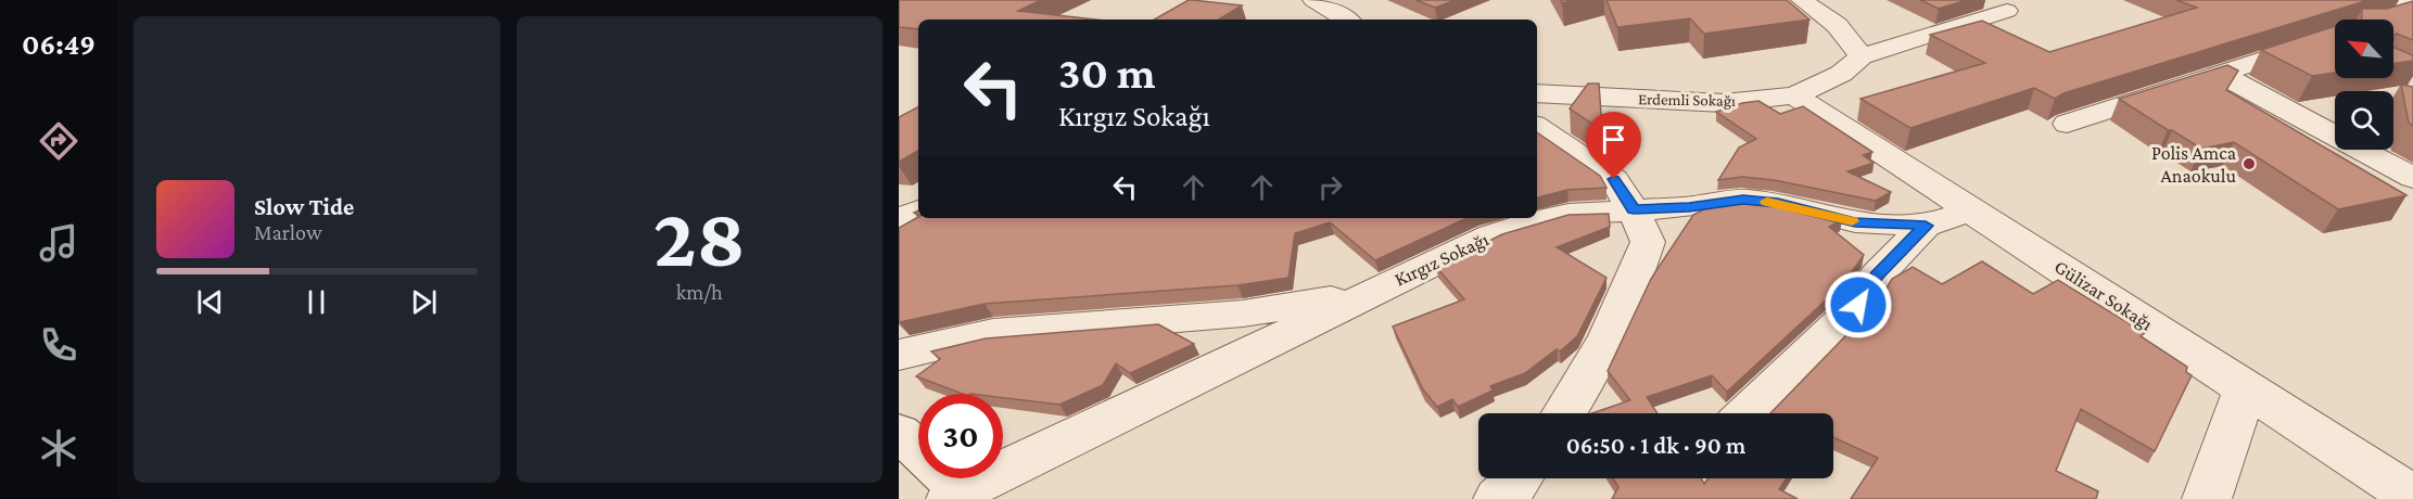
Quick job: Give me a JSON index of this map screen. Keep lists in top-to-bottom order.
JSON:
{
  "streets": {
    "street": ["Erdemli Sokağı", "Kırgız Sokağı", "Gülizar Sokağı"]
  },
  "crossings": [
    ["Erdemli Sokağı", "Gülizar Sokağı"],
    ["Kırgız Sokağı", "Gülizar Sokağı"]
  ],
  "places": ["Polis Amca Anaokulu"],
  "north": "top left",
  "page": {
    "tabs": "06:49",
    "tile": ["28", "km/h"],
    "turn": ["30 m", "Kırgız Sokağı"],
    "song": ["Slow Tide", "Marlow"],
    "limit": "30",
    "trip": "06:50 · 1 dk · 90 m"
  }
}
